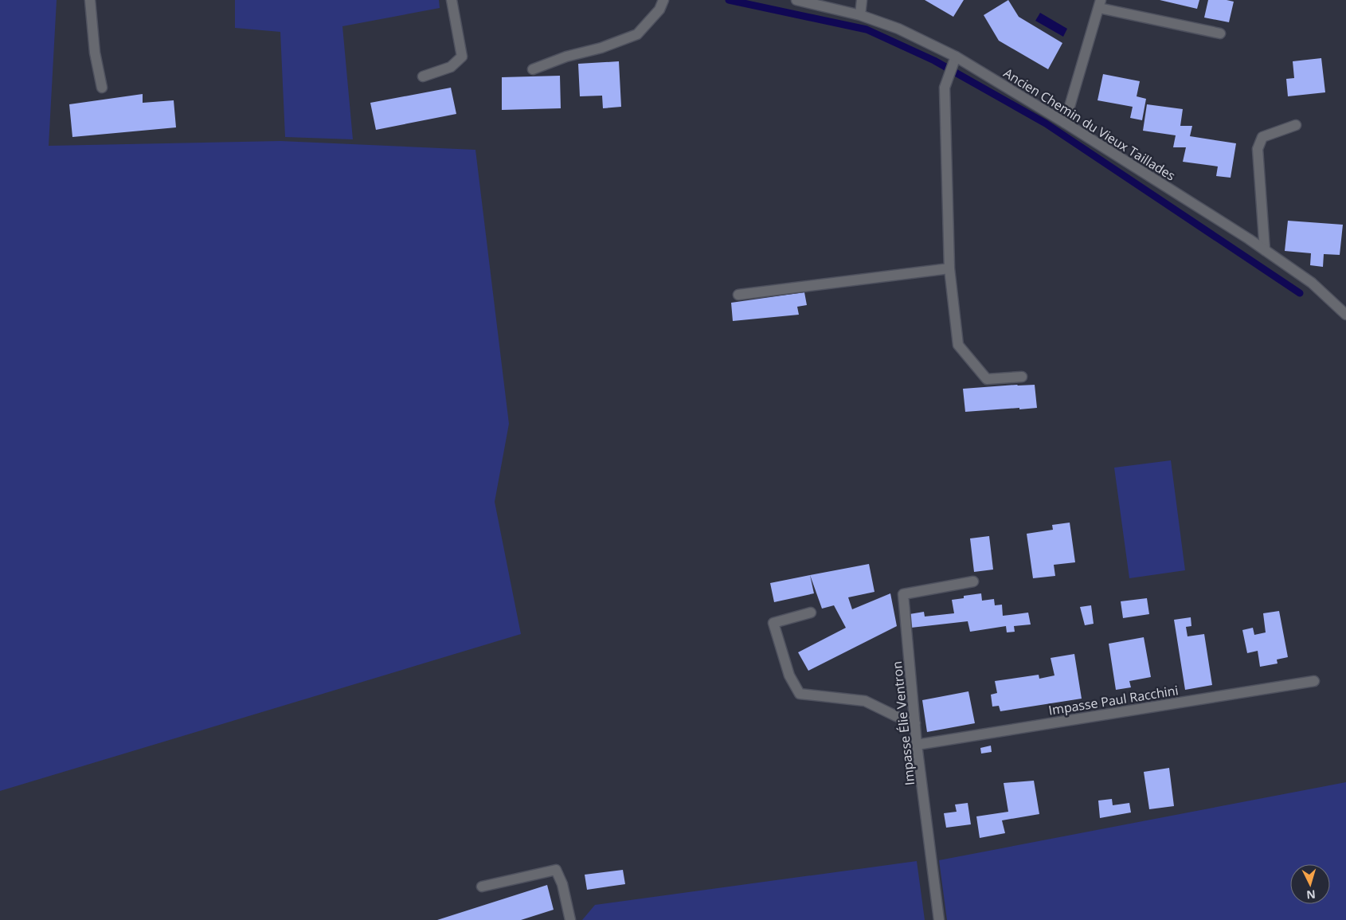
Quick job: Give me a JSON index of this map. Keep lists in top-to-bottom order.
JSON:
{
  "streets": {
    "street": ["Ancien Chemin du Vieux Taillades", "Impasse Paul Racchini", "Impasse Élie Ventron"]
  },
  "crossings": [
    ["Impasse Paul Racchini", "Impasse Élie Ventron"]
  ],
  "north": "bottom"
}
